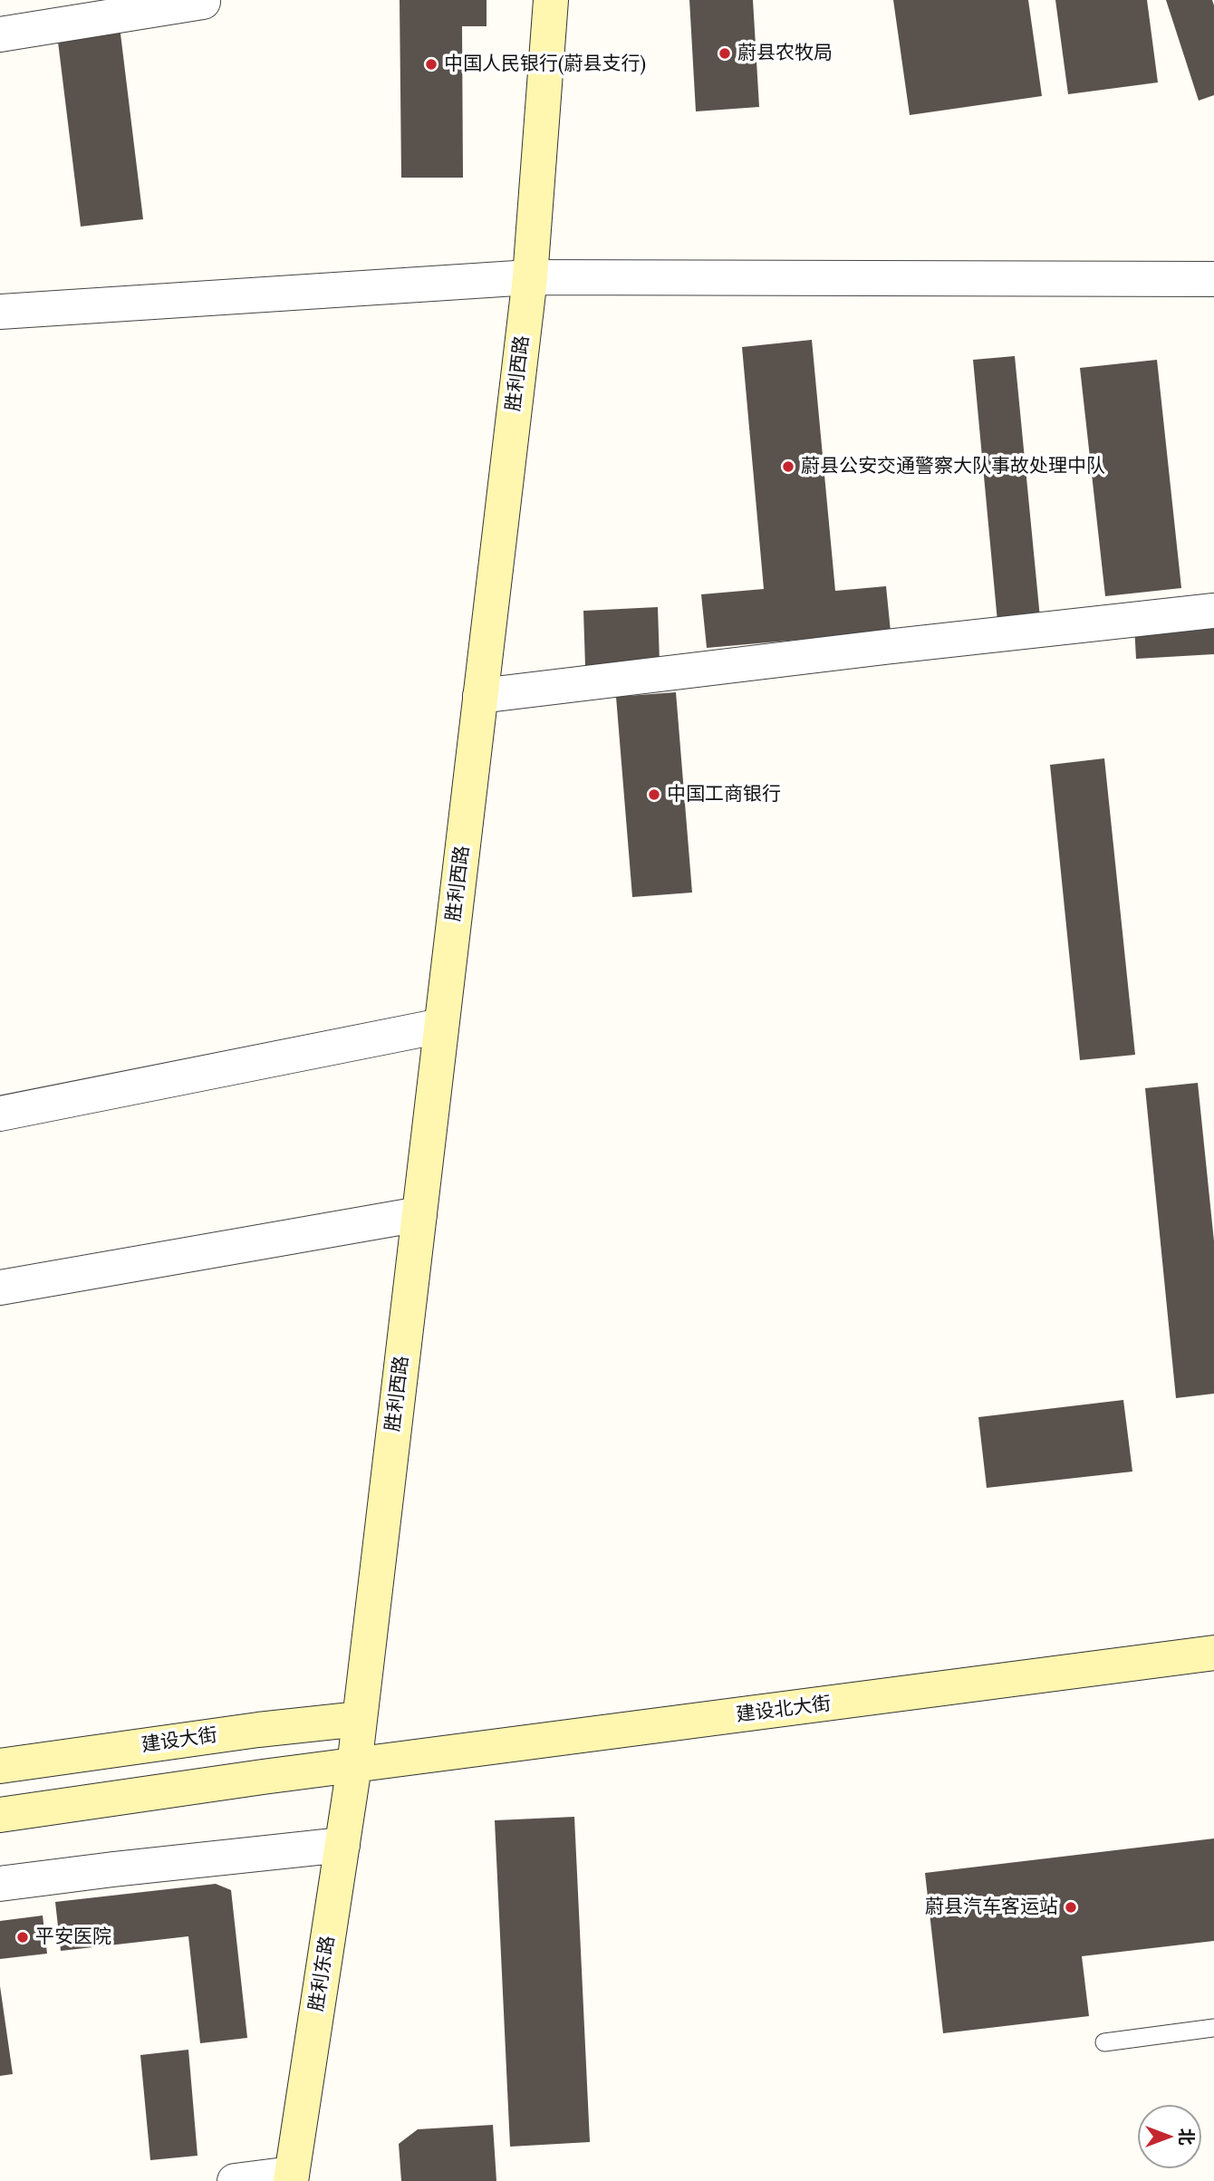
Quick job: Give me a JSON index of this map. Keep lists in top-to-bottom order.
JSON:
{
  "streets": {
    "main road": [
      "胜利西路",
      "建设北大街",
      "建设大街",
      "胜利东路"
    ]
  },
  "crossings": [
    ["胜利西路", "建设北大街"],
    ["胜利西路", "建设大街"],
    ["胜利西路", "胜利东路"],
    ["建设北大街", "胜利东路"]
  ],
  "places": [
    "蔚县农牧局",
    "中国人民银行(蔚县支行)",
    "蔚县公安交通警察大队事故处理中队",
    "中国工商银行",
    "蔚县汽车客运站",
    "平安医院"
  ],
  "north": "right"
}
